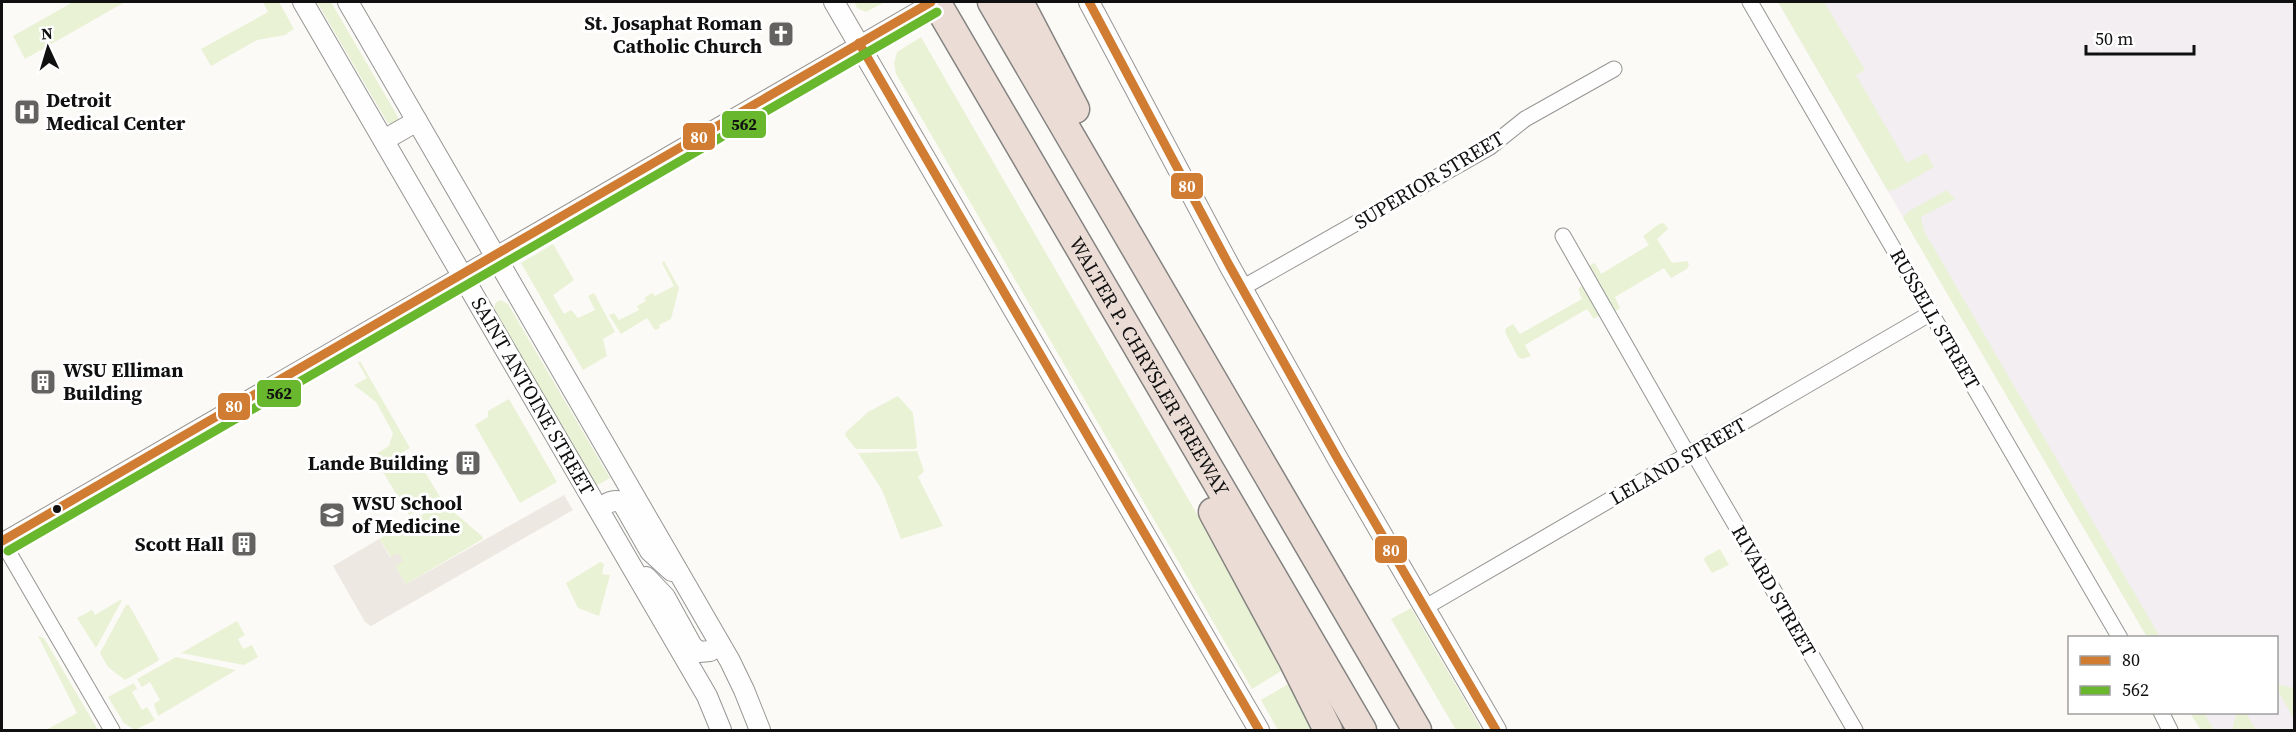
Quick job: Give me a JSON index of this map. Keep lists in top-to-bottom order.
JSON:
{
  "streets": {
    "highway": ["WALTER P. CHRYSLER FREEWAY"],
    "street": [
      "SUPERIOR STREET",
      "RUSSELL STREET",
      "SAINT ANTOINE STREET",
      "LELAND STREET",
      "RIVARD STREET"
    ]
  },
  "crossings": [
    ["RUSSELL STREET", "LELAND STREET"],
    ["LELAND STREET", "RIVARD STREET"]
  ],
  "places": {
    "church": ["St. Josaphat Roman Catholic Church"],
    "hospital": ["Detroit Medical Center"],
    "building": ["WSU Elliman Building", "Lande Building", "Scott Hall"],
    "school or university": ["WSU School of Medicine"]
  },
  "lines": ["transit line 80", "transit line 562"],
  "legend": ["80", "562"],
  "scale_bar": "50 m",
  "north": "top"
}
